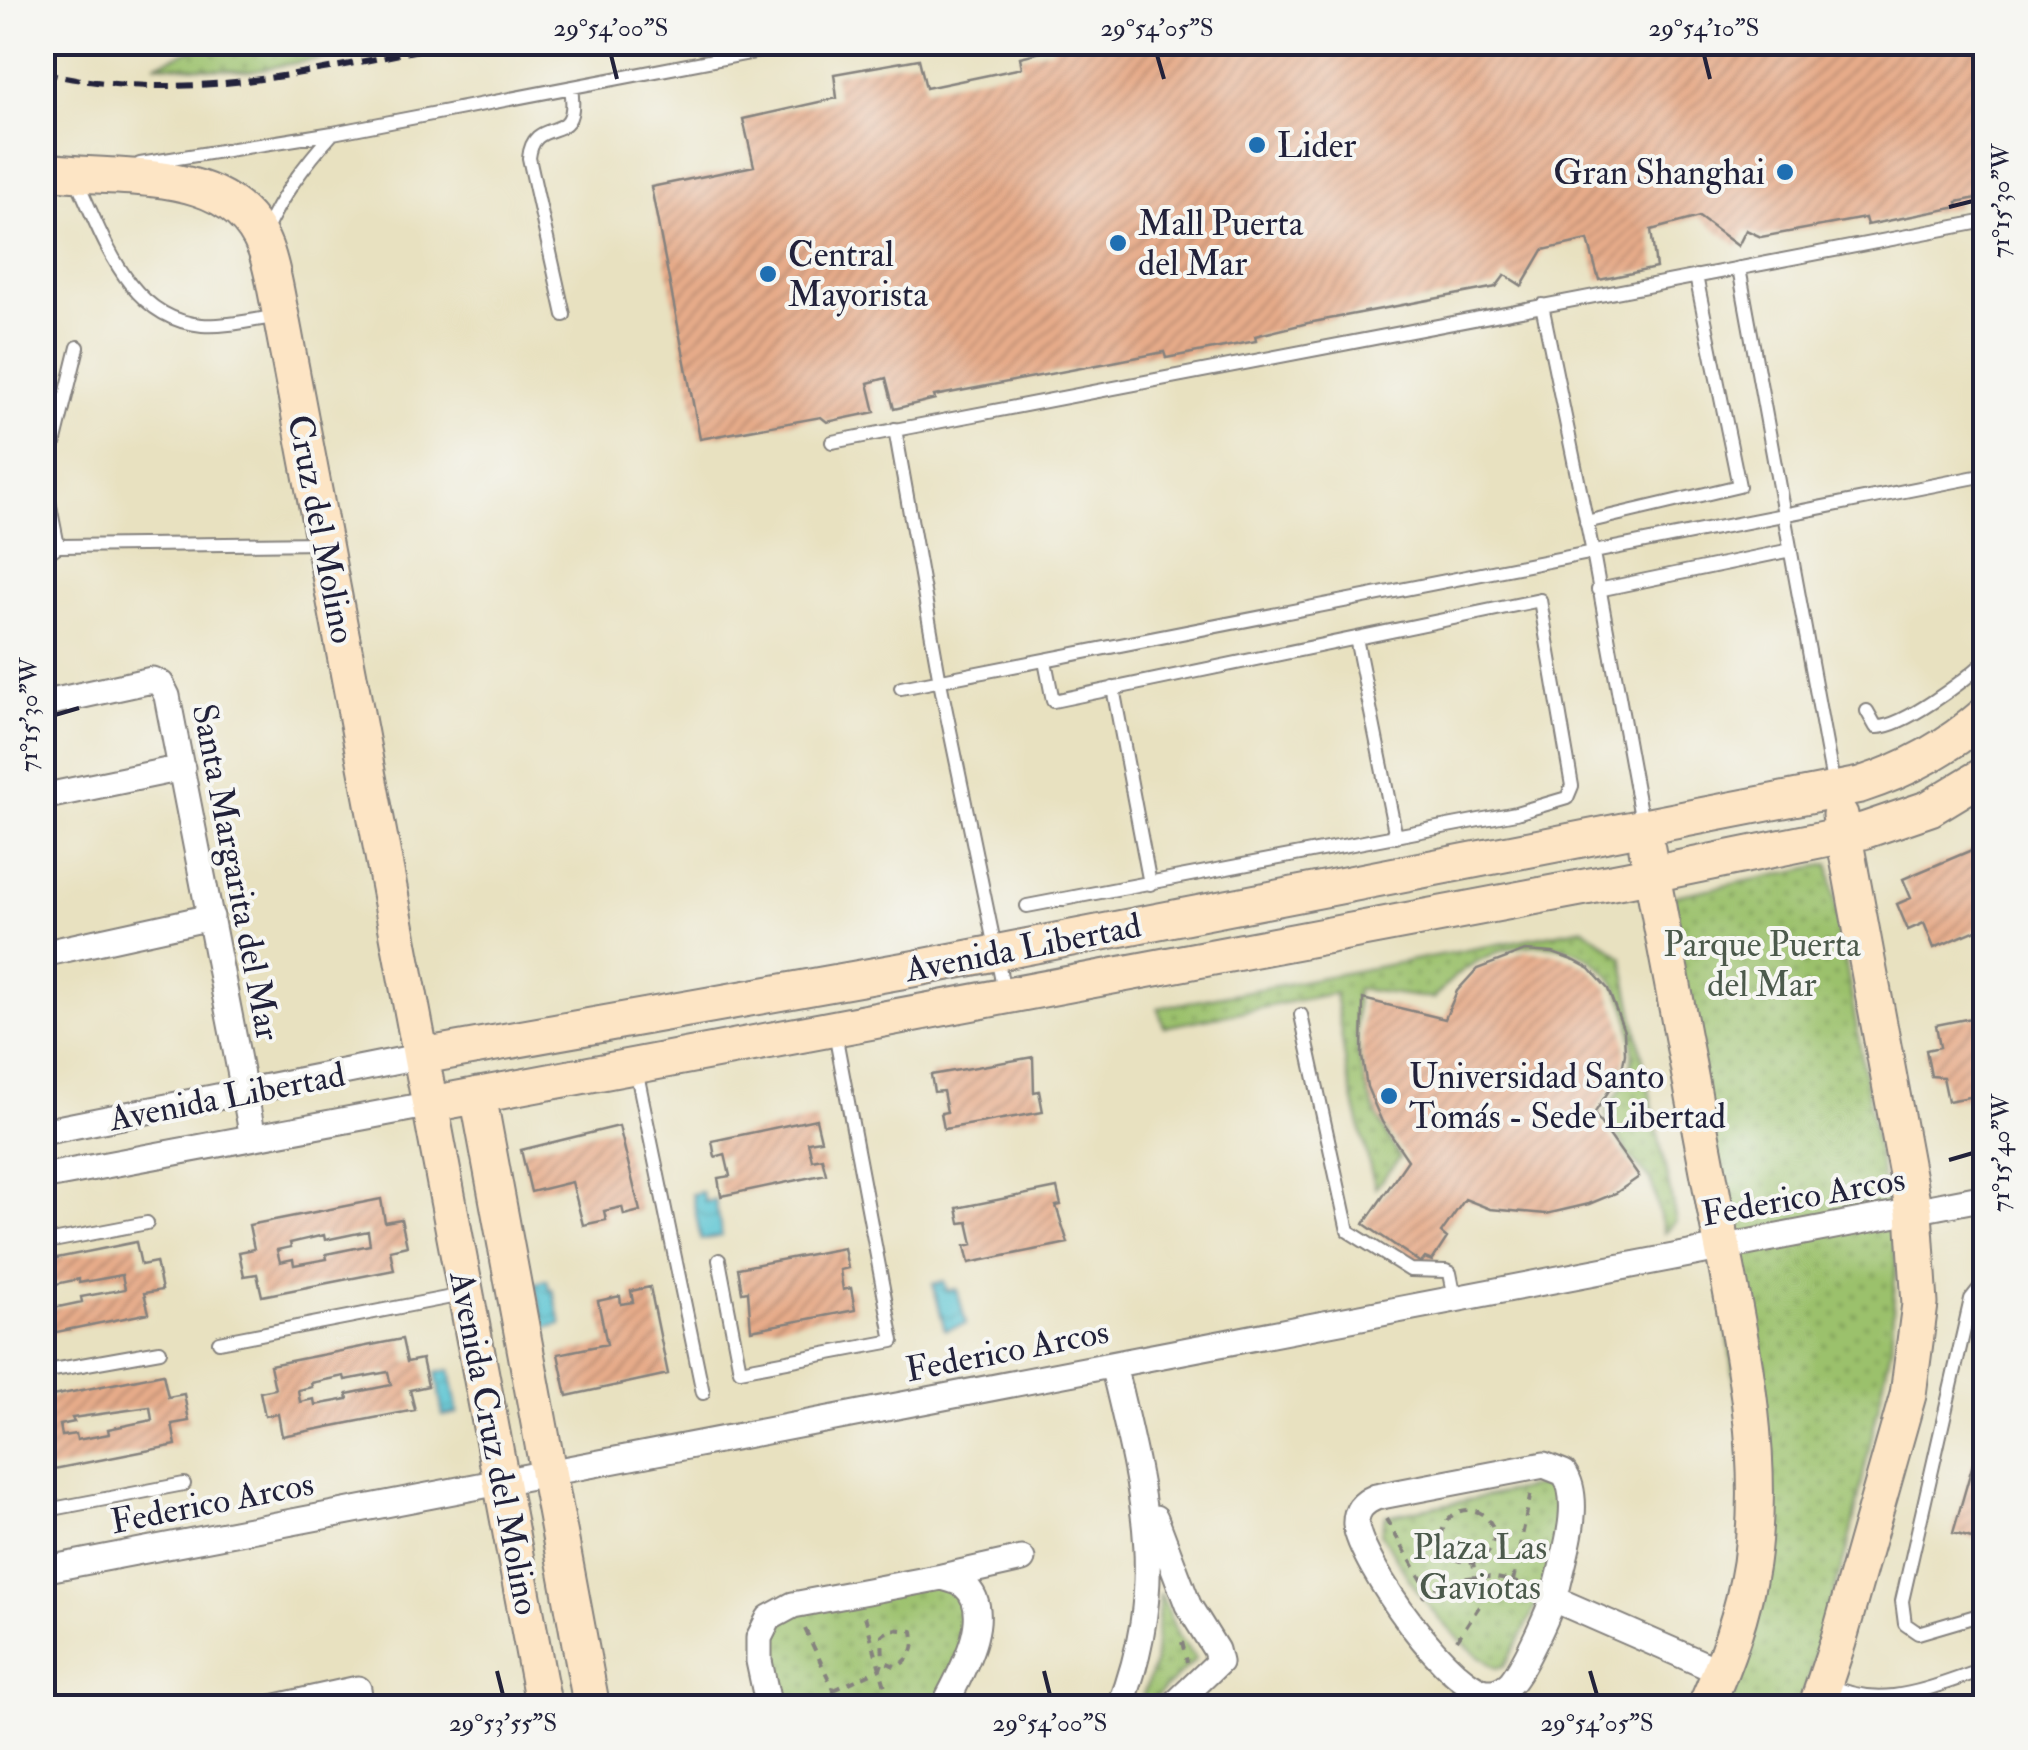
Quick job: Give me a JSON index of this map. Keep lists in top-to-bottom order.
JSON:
{
  "streets": {
    "street": [
      "Cruz del Molino",
      "Santa Margarita del Mar",
      "Avenida Libertad",
      "Federico Arcos",
      "Avenida Cruz del Molino"
    ]
  },
  "crossings": [
    ["Cruz del Molino", "Avenida Libertad"],
    ["Cruz del Molino", "Avenida Cruz del Molino"],
    ["Santa Margarita del Mar", "Avenida Libertad"],
    ["Avenida Libertad", "Avenida Cruz del Molino"],
    ["Federico Arcos", "Avenida Cruz del Molino"]
  ],
  "parks": ["Parque Puerta del Mar", "Plaza Las Gaviotas"],
  "places": [
    "Lider",
    "Gran Shanghai",
    "Mall Puerta del Mar",
    "Central Mayorista",
    "Universidad Santo Tomás - Sede Libertad"
  ],
  "coordinates": [
    "29°54'00\"S",
    "29°54'05\"S",
    "29°54'10\"S",
    "71°15'30\"W",
    "71°15'40\"W",
    "29°53'55\"S"
  ]
}
